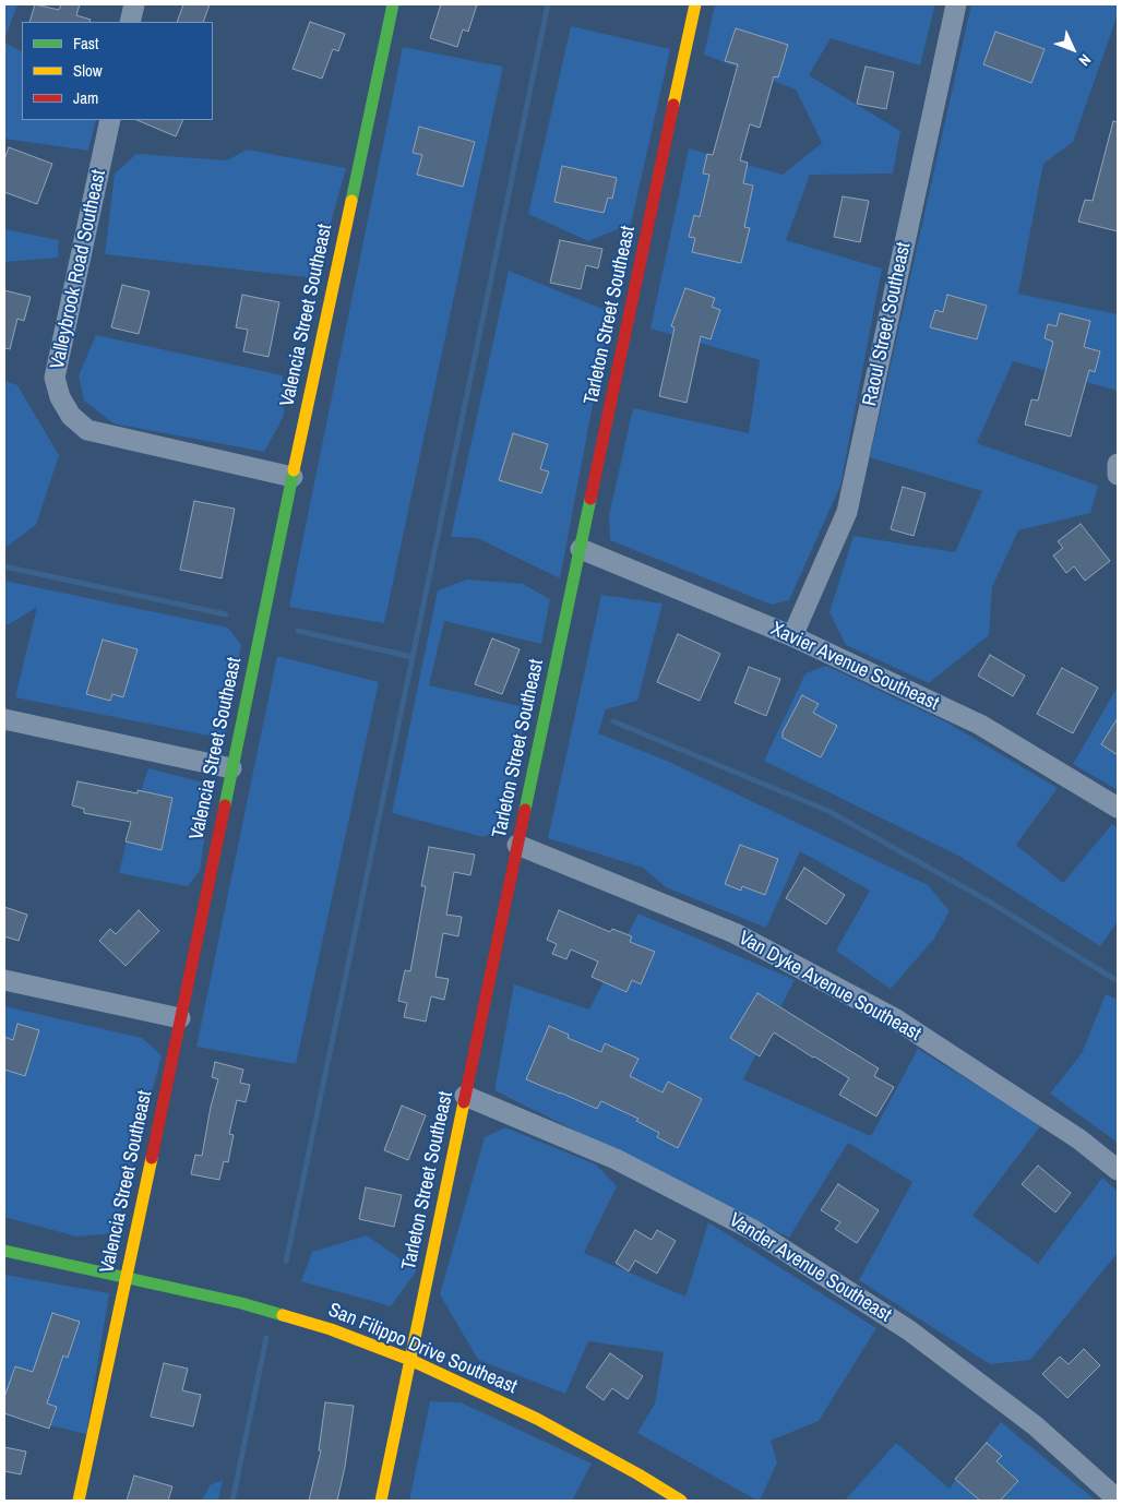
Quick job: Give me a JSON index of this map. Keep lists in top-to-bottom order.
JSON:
{
  "streets": {
    "street": [
      "Valleybrook Road Southeast",
      "Valencia Street Southeast",
      "Tarleton Street Southeast",
      "Raoul Street Southeast",
      "Xavier Avenue Southeast",
      "Van Dyke Avenue Southeast",
      "Vander Avenue Southeast",
      "San Filippo Drive Southeast"
    ]
  },
  "crossings": [
    ["Valleybrook Road Southeast", "Valencia Street Southeast"],
    ["Valencia Street Southeast", "San Filippo Drive Southeast"],
    ["Tarleton Street Southeast", "Xavier Avenue Southeast"],
    ["Tarleton Street Southeast", "Van Dyke Avenue Southeast"],
    ["Tarleton Street Southeast", "Vander Avenue Southeast"],
    ["Tarleton Street Southeast", "San Filippo Drive Southeast"],
    ["Raoul Street Southeast", "Xavier Avenue Southeast"]
  ],
  "legend": ["Fast", "Slow", "Jam"],
  "north": "bottom right"
}
